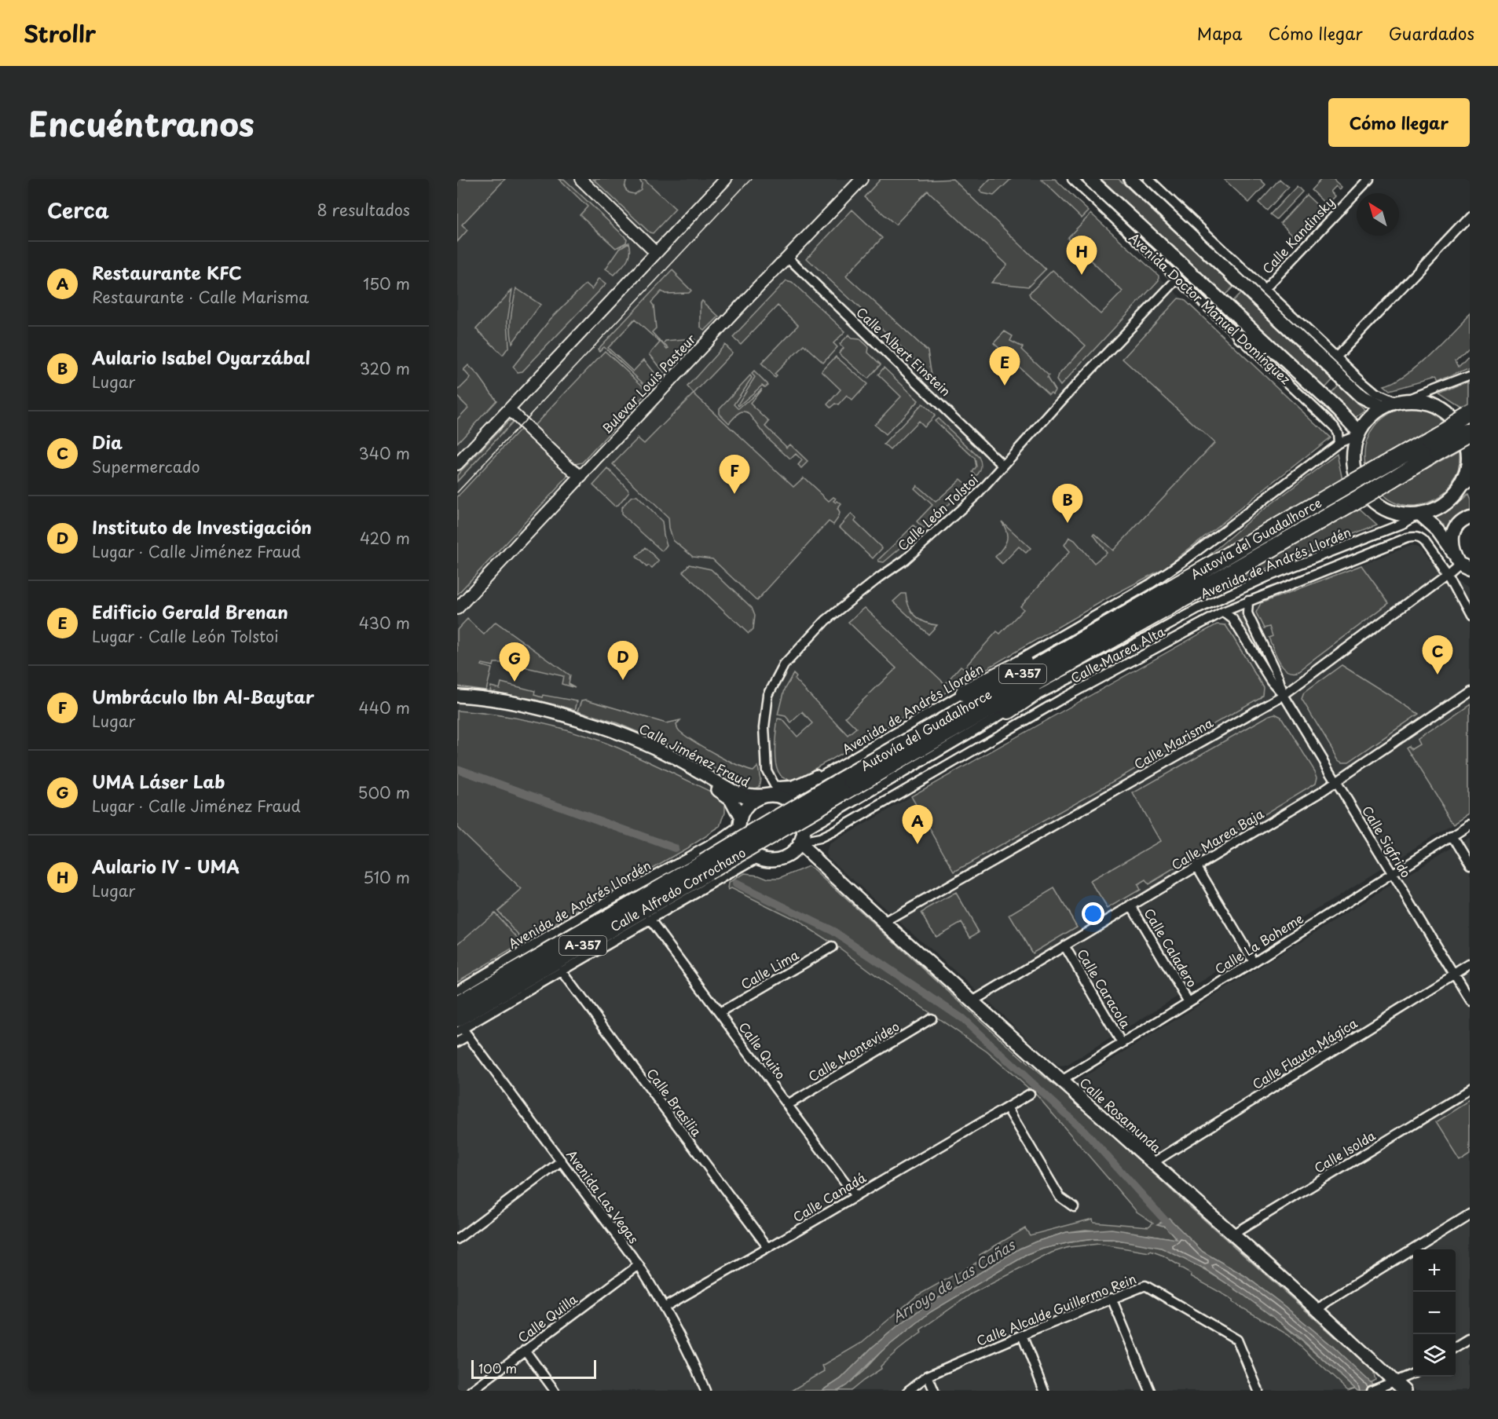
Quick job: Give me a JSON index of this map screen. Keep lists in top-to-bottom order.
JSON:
{
  "streets": {
    "highway": ["Autovía del Guadalhorce", "A-357"],
    "main road": ["Avenida Doctor Manuel Domínguez", "Calle Jiménez Fraud", "Calle Rosamunda"],
    "street": [
      "Calle Kandinsky",
      "Calle Albert Einstein",
      "Bulevar Louis Pasteur",
      "Calle León Tolstoi",
      "Avenida de Andrés Llordén",
      "Calle Marea Alta",
      "Calle Marisma",
      "Calle Marea Baja",
      "Calle Sigfrido",
      "Calle Alfredo Corrochano",
      "Calle La Boheme",
      "Calle Caladero",
      "Calle Lima",
      "Calle Caracola",
      "Calle Quito",
      "Calle Montevideo",
      "Calle Flauta Mágica",
      "Calle Brasilia",
      "Calle Isolda",
      "Avenida Las Vegas",
      "Calle Canadá",
      "Calle Alcalde Guillermo Rein",
      "Calle Quilla"
    ]
  },
  "crossings": [
    ["Avenida Doctor Manuel Domínguez", "Calle León Tolstoi"],
    ["Avenida Doctor Manuel Domínguez", "Avenida de Andrés Llordén"],
    ["Calle Albert Einstein", "Bulevar Louis Pasteur"],
    ["Calle Albert Einstein", "Calle León Tolstoi"],
    ["Autovía del Guadalhorce", "Calle Alfredo Corrochano"],
    ["Autovía del Guadalhorce", "Avenida Las Vegas"],
    ["Avenida de Andrés Llordén", "Calle Marea Alta"],
    ["Avenida de Andrés Llordén", "Calle Jiménez Fraud"],
    ["Avenida de Andrés Llordén", "Calle Alfredo Corrochano"],
    ["Avenida de Andrés Llordén", "Calle Rosamunda"],
    ["Calle Marea Alta", "Calle Marisma"],
    ["Calle Marea Alta", "Calle Jiménez Fraud"],
    ["Calle Marea Alta", "Calle Sigfrido"],
    ["Calle Marea Alta", "Calle Alfredo Corrochano"],
    ["Calle Marea Alta", "Calle Rosamunda"],
    ["Calle Marisma", "Calle Sigfrido"],
    ["Calle Marisma", "Calle Rosamunda"],
    ["Calle Jiménez Fraud", "Calle Alfredo Corrochano"],
    ["Calle Jiménez Fraud", "Calle Rosamunda"],
    ["Calle Marea Baja", "Calle Sigfrido"],
    ["Calle Marea Baja", "Calle Caladero"],
    ["Calle Marea Baja", "Calle Caracola"],
    ["Calle Marea Baja", "Calle Rosamunda"],
    ["Calle Sigfrido", "Calle La Boheme"],
    ["Calle Sigfrido", "Calle Flauta Mágica"],
    ["Calle Alfredo Corrochano", "Calle Quito"],
    ["Calle Alfredo Corrochano", "Calle Brasilia"],
    ["Calle Alfredo Corrochano", "Calle Rosamunda"],
    ["Calle Alfredo Corrochano", "Avenida Las Vegas"],
    ["Calle La Boheme", "Calle Caladero"],
    ["Calle La Boheme", "Calle Caracola"],
    ["Calle La Boheme", "Calle Rosamunda"],
    ["Calle Lima", "Calle Quito"],
    ["Calle Quito", "Calle Montevideo"],
    ["Calle Quito", "Calle Canadá"],
    ["Calle Flauta Mágica", "Calle Rosamunda"],
    ["Calle Brasilia", "Calle Canadá"],
    ["Calle Rosamunda", "Calle Isolda"],
    ["Avenida Las Vegas", "Calle Canadá"],
    ["Avenida Las Vegas", "Calle Quilla"]
  ],
  "water": ["Arroyo de Las Cañas"],
  "scale_bar": "100 m",
  "north": "top left",
  "page": {
    "header": "Strollr",
    "nav": ["Mapa", "Cómo llegar", "Guardados"],
    "title": "Encuéntranos",
    "buttons": "Cómo llegar",
    "heading": ["Cerca", "8 resultados"],
    "pins": [
      "H",
      "E",
      "F",
      "B",
      "C",
      "D",
      "G",
      "A"
    ],
    "list": [
      {
        "mark": "A",
        "name": "Restaurante KFC",
        "note": "Restaurante · Calle Marisma",
        "value": "150 m"
      },
      {
        "mark": "B",
        "name": "Aulario Isabel Oyarzábal",
        "note": "Lugar",
        "value": "320 m"
      },
      {
        "mark": "C",
        "name": "Dia",
        "note": "Supermercado",
        "value": "340 m"
      },
      {
        "mark": "D",
        "name": "Instituto de Investigación",
        "note": "Lugar · Calle Jiménez Fraud",
        "value": "420 m"
      },
      {
        "mark": "E",
        "name": "Edificio Gerald Brenan",
        "note": "Lugar · Calle León Tolstoi",
        "value": "430 m"
      },
      {
        "mark": "F",
        "name": "Umbráculo Ibn Al-Baytar",
        "note": "Lugar",
        "value": "440 m"
      },
      {
        "mark": "G",
        "name": "UMA Láser Lab",
        "note": "Lugar · Calle Jiménez Fraud",
        "value": "500 m"
      },
      {
        "mark": "H",
        "name": "Aulario IV - UMA",
        "note": "Lugar",
        "value": "510 m"
      }
    ],
    "map_buttons": ["+", "−"],
    "scale": "100 m"
  }
}
